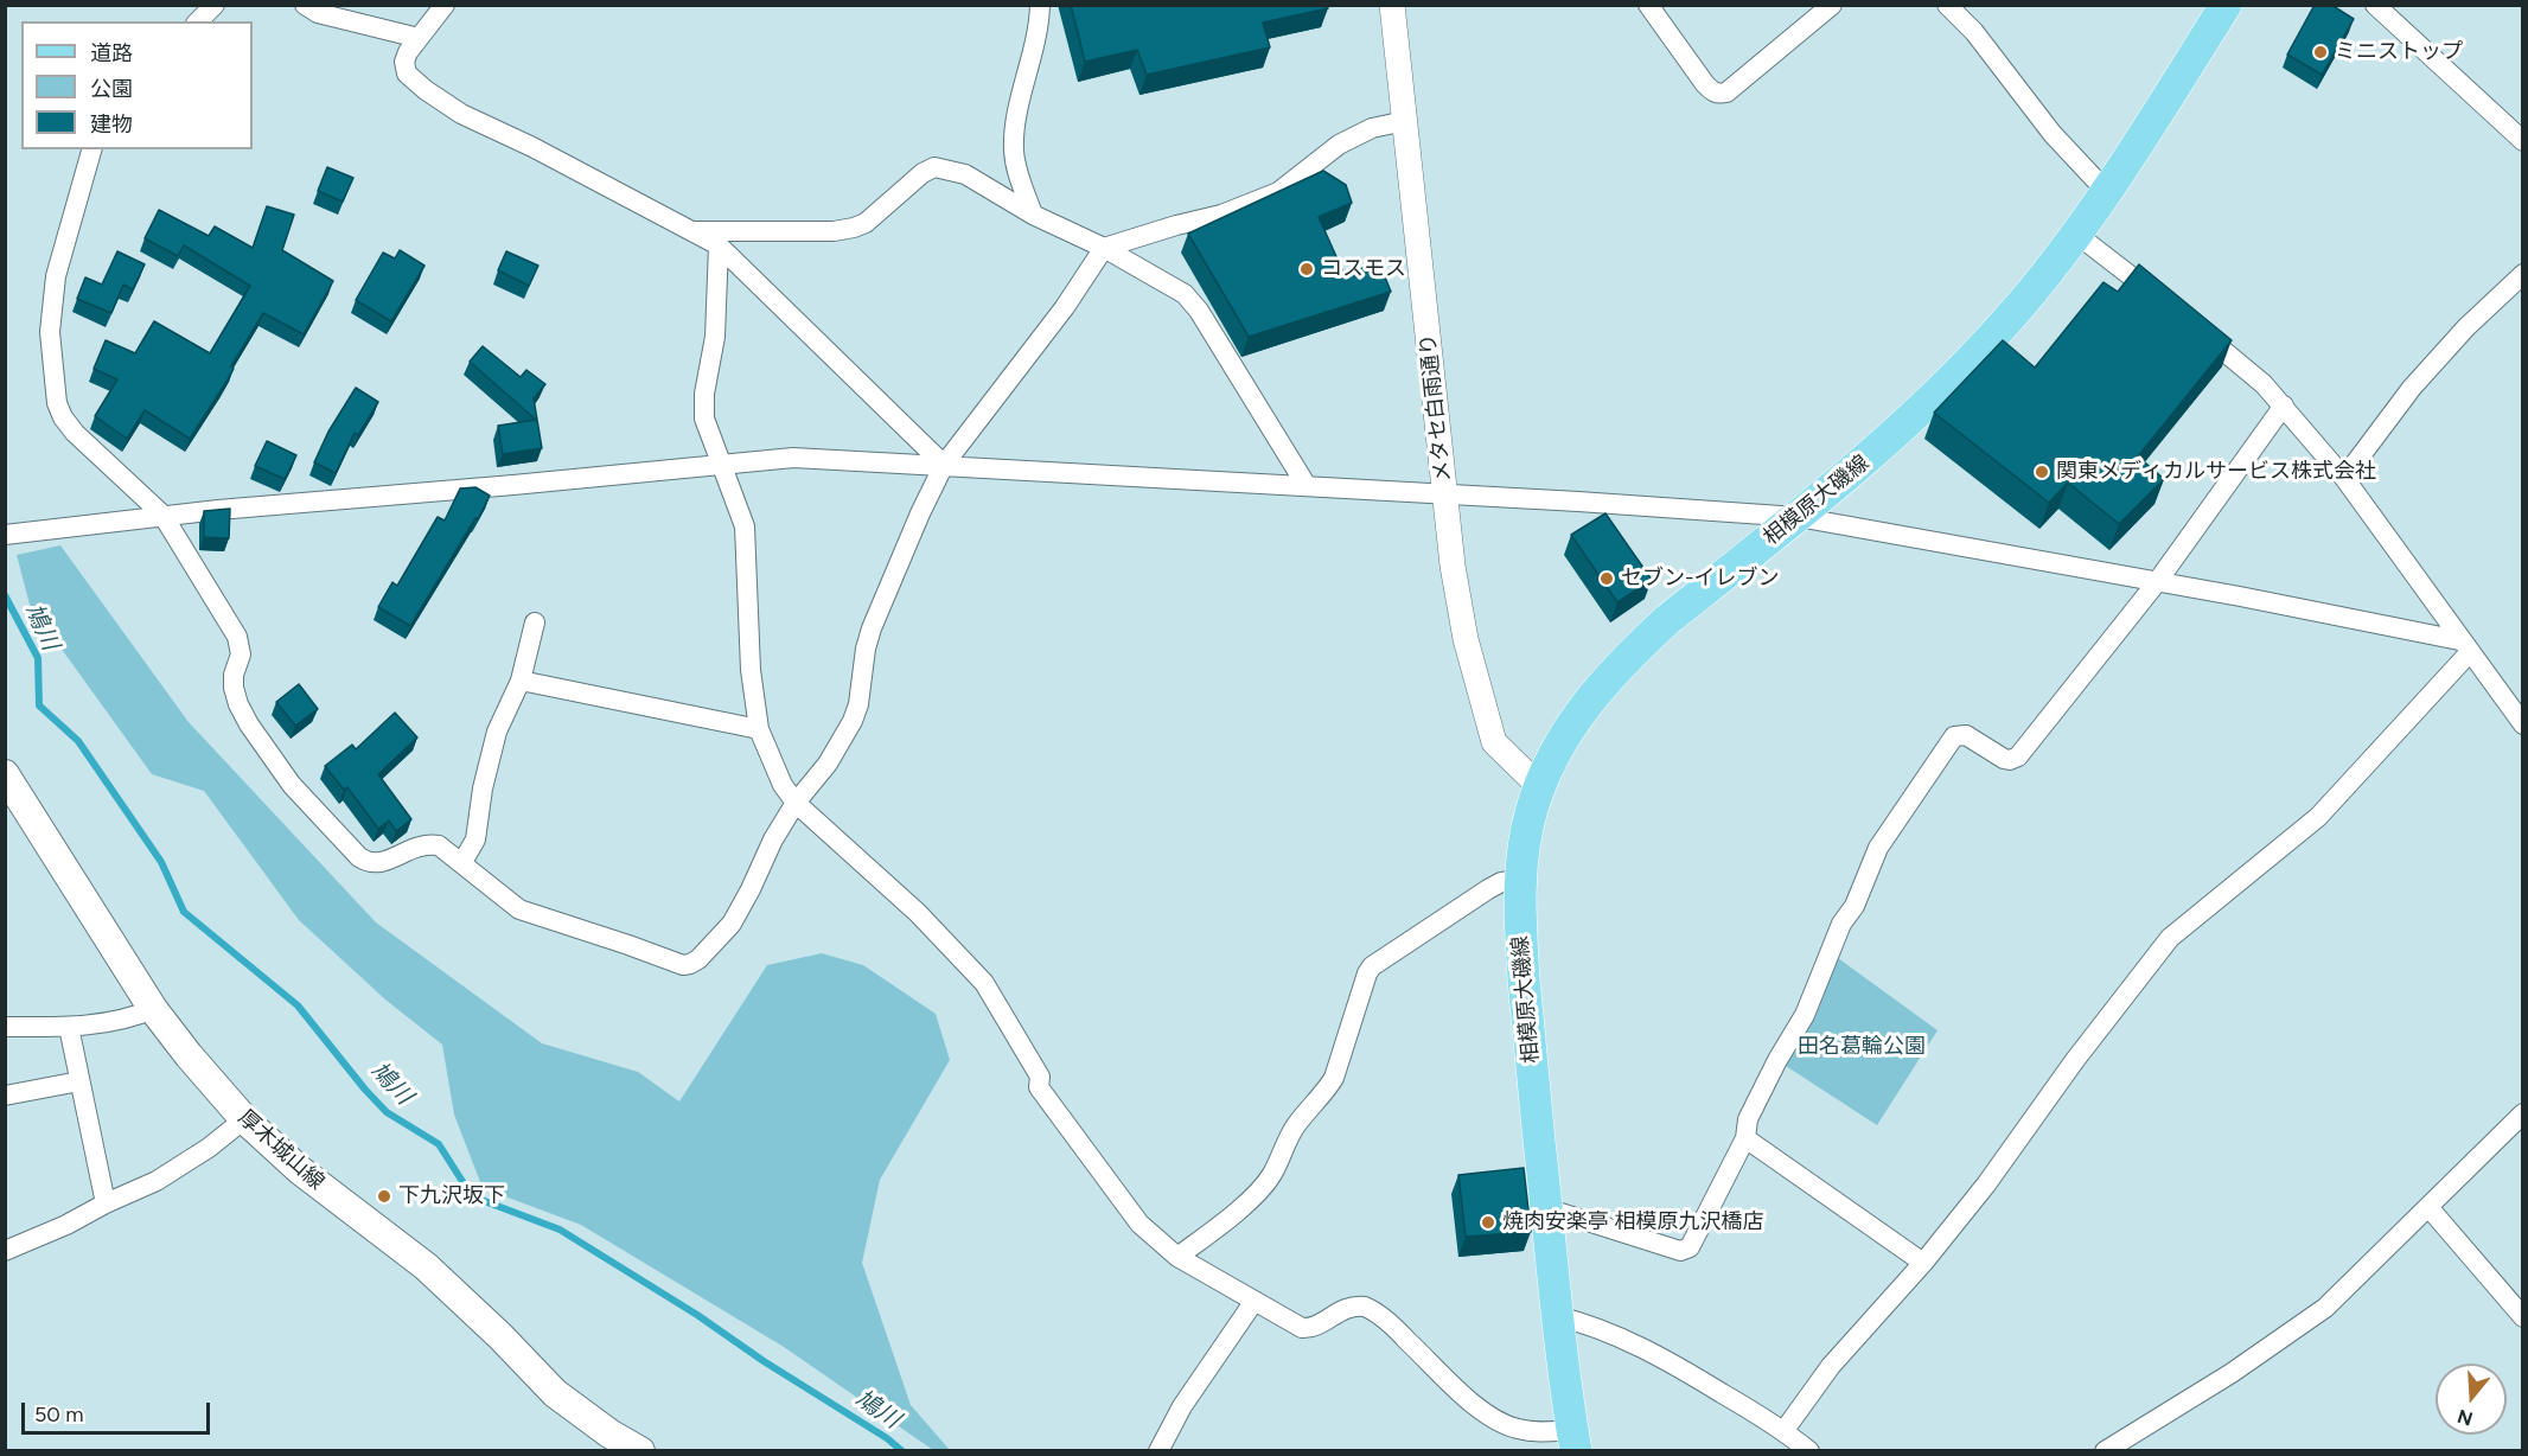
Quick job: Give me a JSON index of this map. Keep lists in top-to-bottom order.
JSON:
{
  "streets": {
    "main road": ["相模原大磯線", "厚木城山線"],
    "street": ["メタセ白雨通り"]
  },
  "crossings": [
    ["メタセ白雨通り", "相模原大磯線"]
  ],
  "water": ["鳩川"],
  "parks": ["田名葛輪公園"],
  "places": [
    "ミニストップ",
    "コスモス",
    "関東メディカルサービス株式会社",
    "セブン-イレブン",
    "下九沢坂下",
    "焼肉安楽亭 相模原九沢橋店"
  ],
  "legend": ["道路", "公園", "建物"],
  "scale_bar": "50 m",
  "north": "bottom"
}
